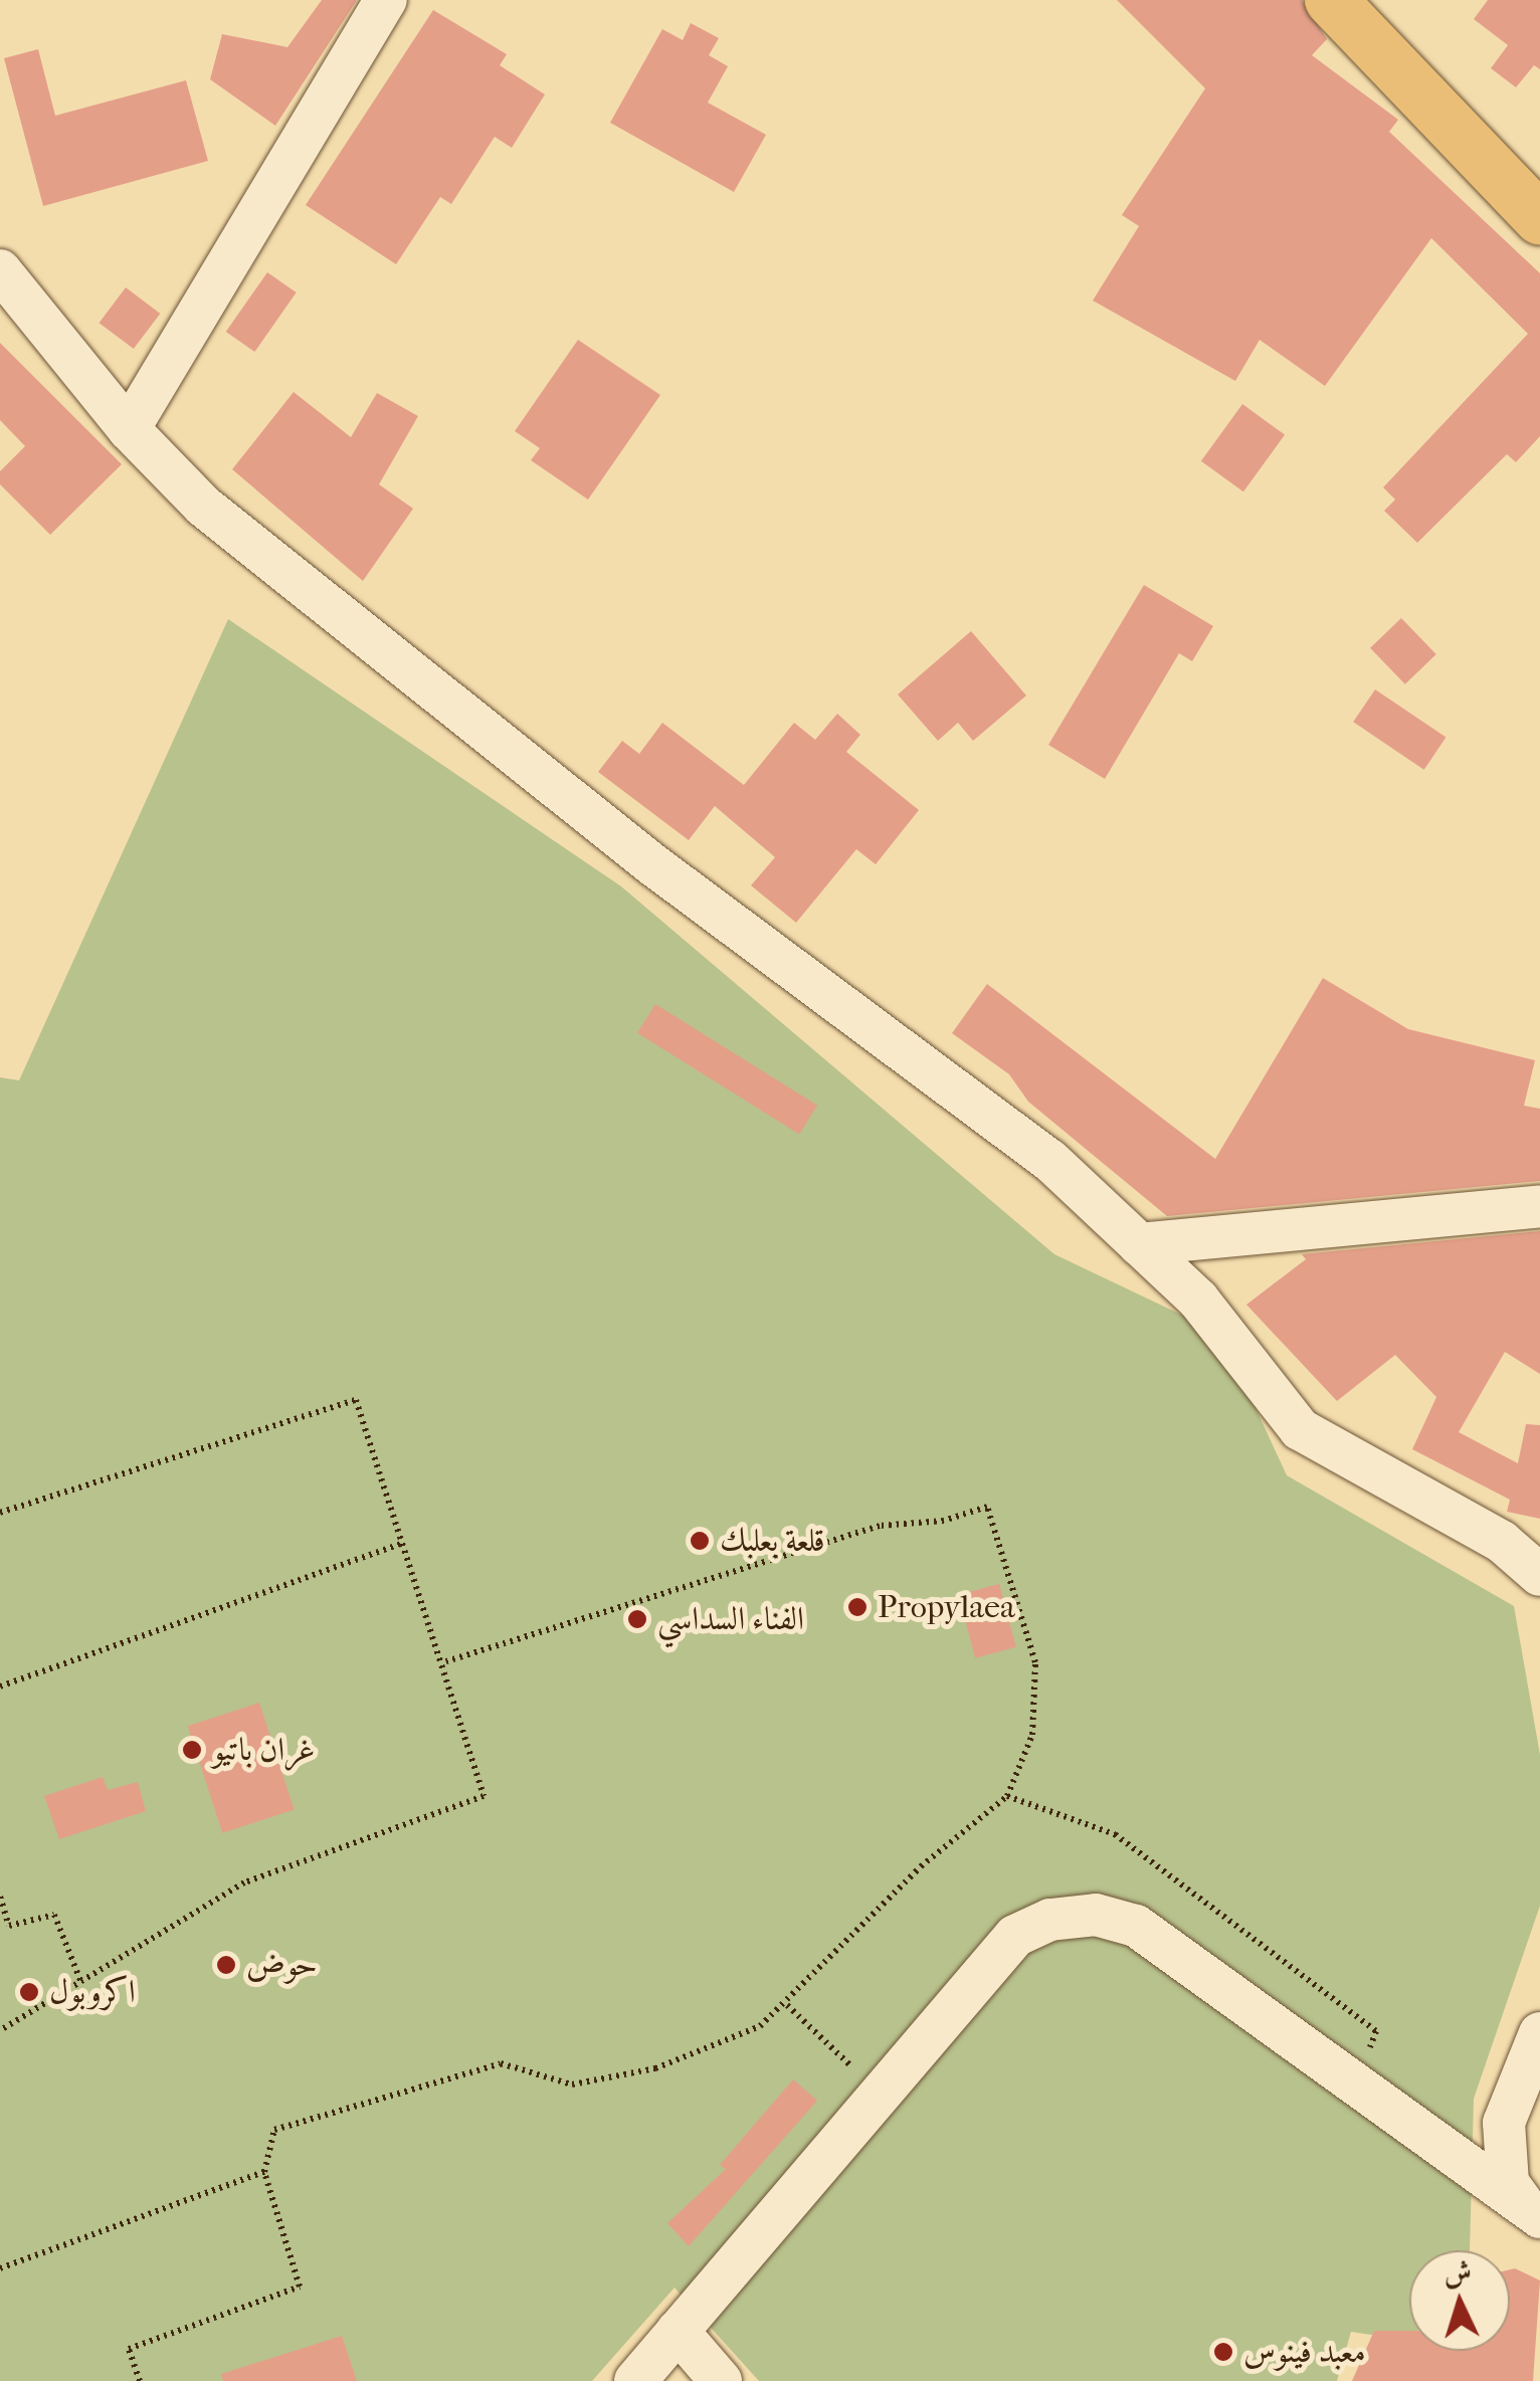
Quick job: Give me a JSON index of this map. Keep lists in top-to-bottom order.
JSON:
{
  "places": [
    "قلعة بعلبك",
    "Propylaea",
    "الفناء السداسي",
    "غران باتيو",
    "حوض",
    "اكروبول",
    "معبد فينوس"
  ],
  "north": "top"
}
